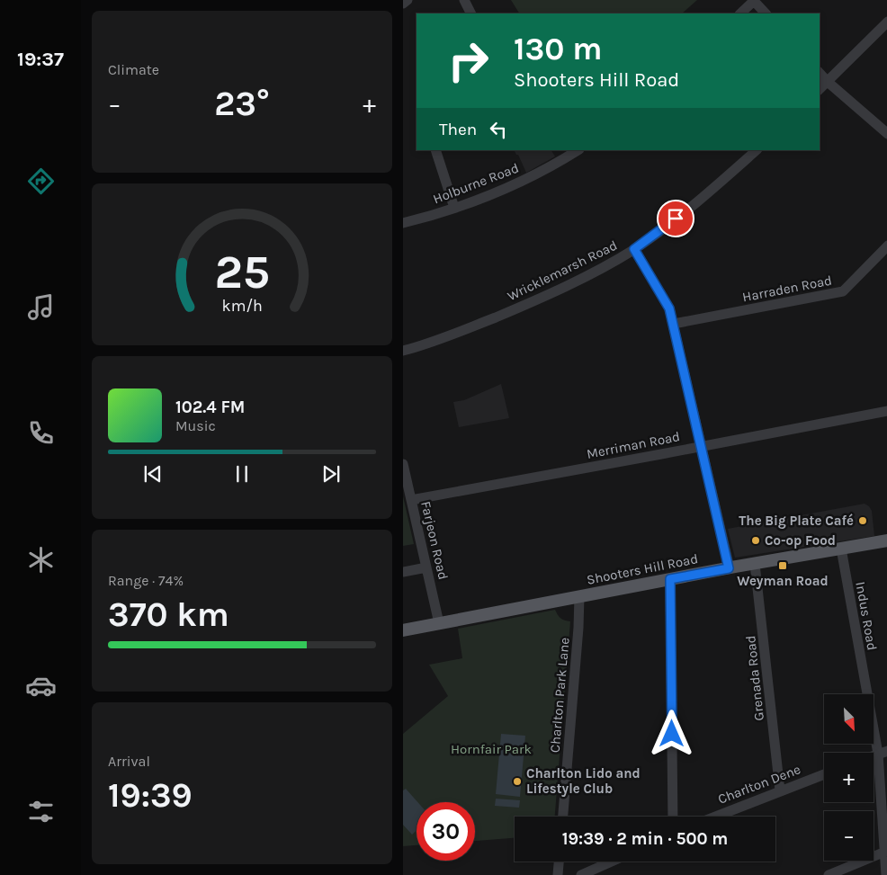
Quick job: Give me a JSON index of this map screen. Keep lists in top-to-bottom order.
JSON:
{
  "streets": {
    "main road": ["Shooters Hill Road"],
    "street": [
      "Holburne Road",
      "Wricklemarsh Road",
      "Harraden Road",
      "Merriman Road",
      "Farjeon Road",
      "Indus Road",
      "Grenada Road",
      "Charlton Park Lane",
      "Charlton Dene"
    ]
  },
  "crossings": [
    ["Merriman Road", "Farjeon Road"],
    ["Farjeon Road", "Shooters Hill Road"],
    ["Shooters Hill Road", "Indus Road"],
    ["Shooters Hill Road", "Grenada Road"],
    ["Shooters Hill Road", "Charlton Park Lane"],
    ["Grenada Road", "Charlton Dene"]
  ],
  "parks": ["Hornfair Park"],
  "places": {
    "other": ["The Big Plate Café", "Co-op Food", "Charlton Lido and Lifestyle Club"],
    "transit": ["Weyman Road"]
  },
  "north": "bottom right",
  "page": {
    "tabs": "19:37",
    "tile": [
      "Climate",
      ["Range · 74%", "370 km"],
      ["Arrival", "19:39"]
    ],
    "turn": ["130 m", "Shooters Hill Road"],
    "heat": ["−", "23°", "+"],
    "then": "Then",
    "song": ["102.4 FM", "Music"],
    "map_buttons": ["+", "−"],
    "limit": "30",
    "trip": "19:39 · 2 min · 500 m",
    "gauge": ["25", "km/h"]
  }
}
